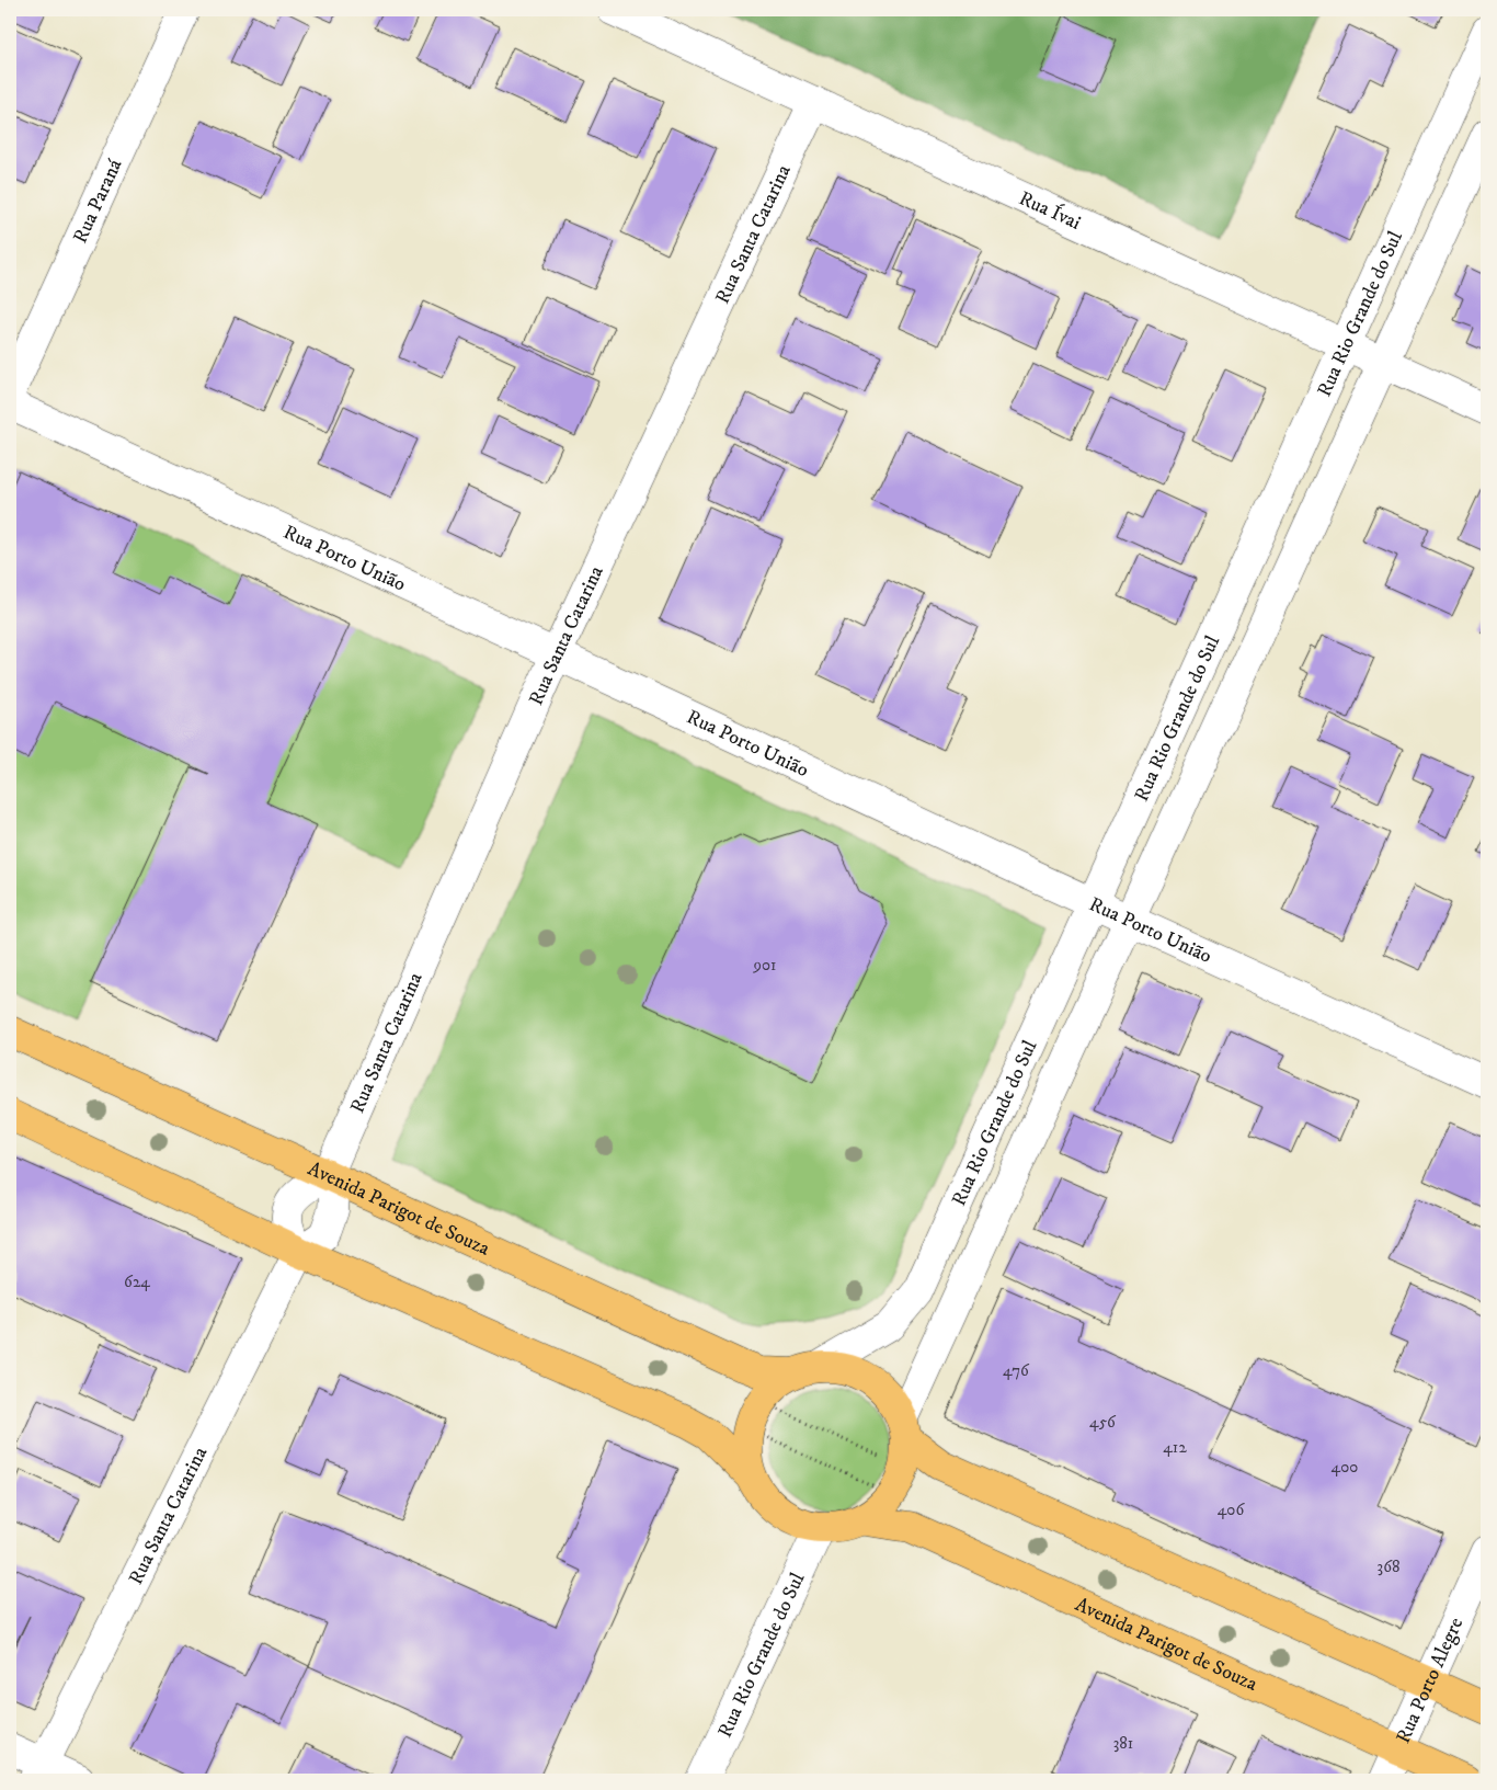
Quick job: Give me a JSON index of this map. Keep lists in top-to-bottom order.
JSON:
{
  "streets": {
    "main road": ["Avenida Parigot de Souza"],
    "street": [
      "Rua Paraná",
      "Rua Ívai",
      "Rua Santa Catarina",
      "Rua Rio Grande do Sul",
      "Rua Porto União",
      "Rua Porto Alegre"
    ]
  },
  "crossings": [
    ["Rua Ívai", "Rua Santa Catarina"],
    ["Rua Ívai", "Rua Rio Grande do Sul"],
    ["Rua Santa Catarina", "Rua Porto União"],
    ["Rua Santa Catarina", "Avenida Parigot de Souza"],
    ["Rua Rio Grande do Sul", "Rua Porto União"],
    ["Rua Rio Grande do Sul", "Avenida Parigot de Souza"],
    ["Avenida Parigot de Souza", "Rua Porto Alegre"]
  ],
  "house_numbers": [
    "901",
    "624",
    "476",
    "456",
    "412",
    "400",
    "406",
    "368",
    "381"
  ]
}
